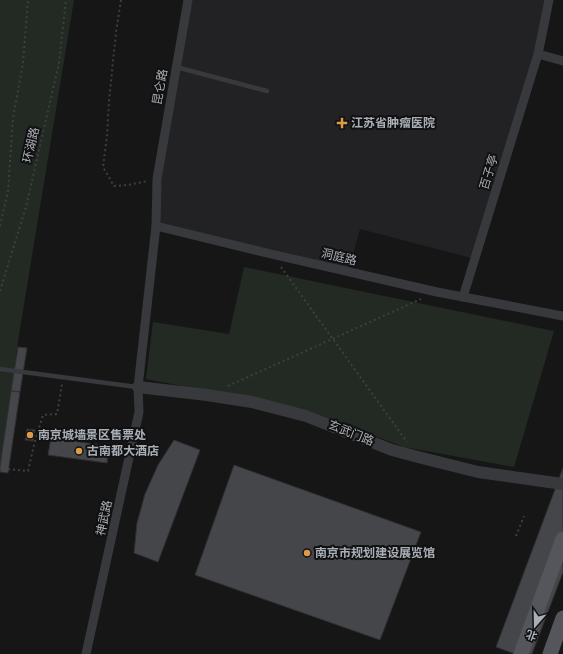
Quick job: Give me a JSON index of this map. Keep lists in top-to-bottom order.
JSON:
{
  "streets": {
    "street": [
      "昆仑路",
      "百子亭",
      "洞庭路",
      "玄武门路",
      "神武路"
    ],
    "path": ["环湖路"]
  },
  "crossings": [
    ["百子亭", "洞庭路"],
    ["洞庭路", "神武路"],
    ["玄武门路", "神武路"]
  ],
  "places": {
    "health": ["江苏省肿瘤医院"],
    "other": ["南京城墙景区售票处", "古南都大酒店", "南京市规划建设展览馆"]
  },
  "north": "bottom"
}
